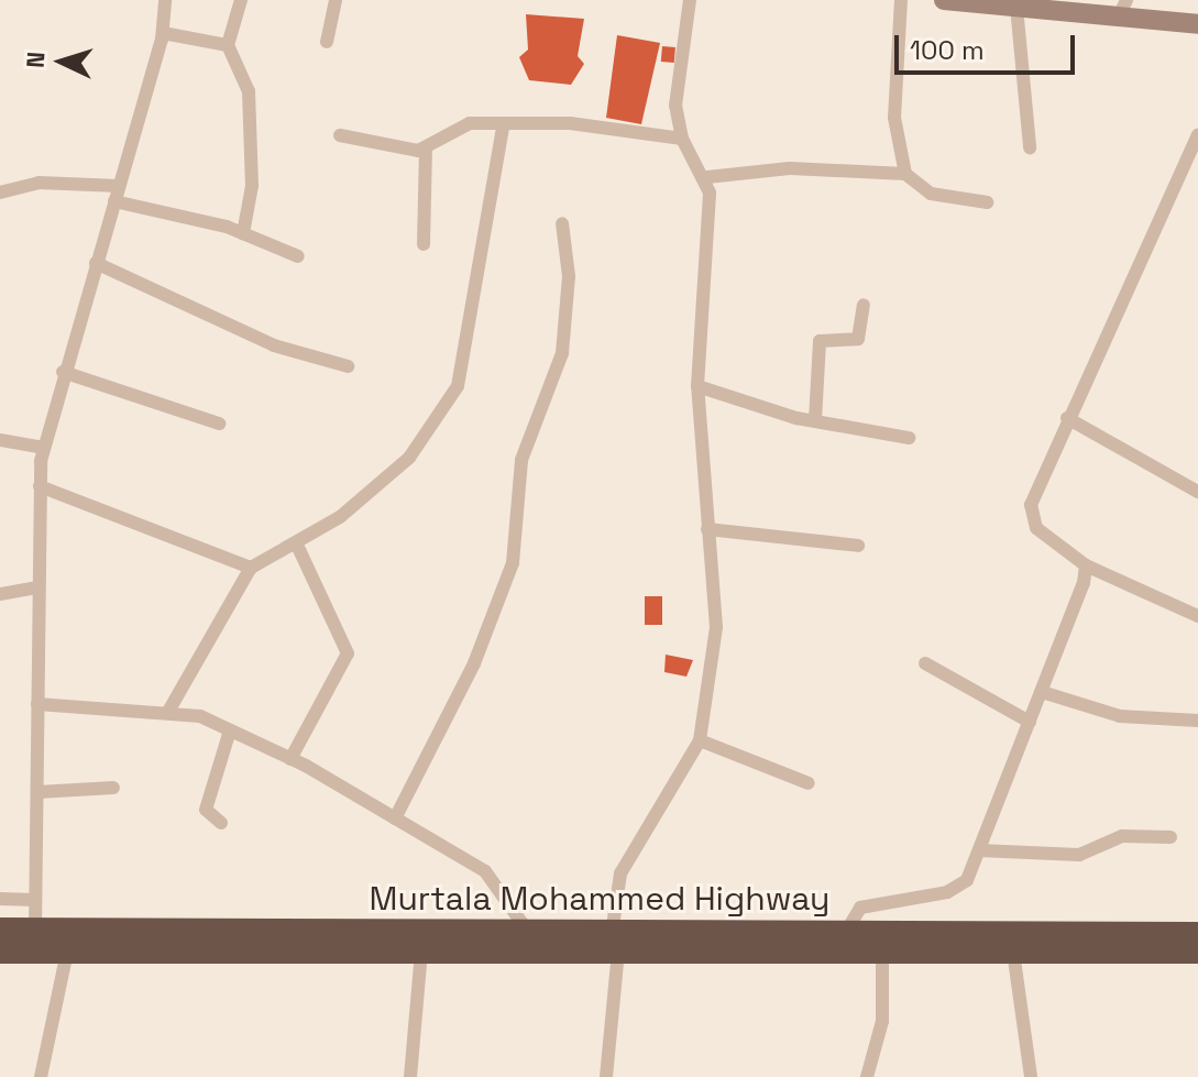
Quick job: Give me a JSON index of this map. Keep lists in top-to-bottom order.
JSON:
{
  "streets": {
    "highway": ["Murtala Mohammed Highway"]
  },
  "scale_bar": "100 m",
  "north": "left"
}
